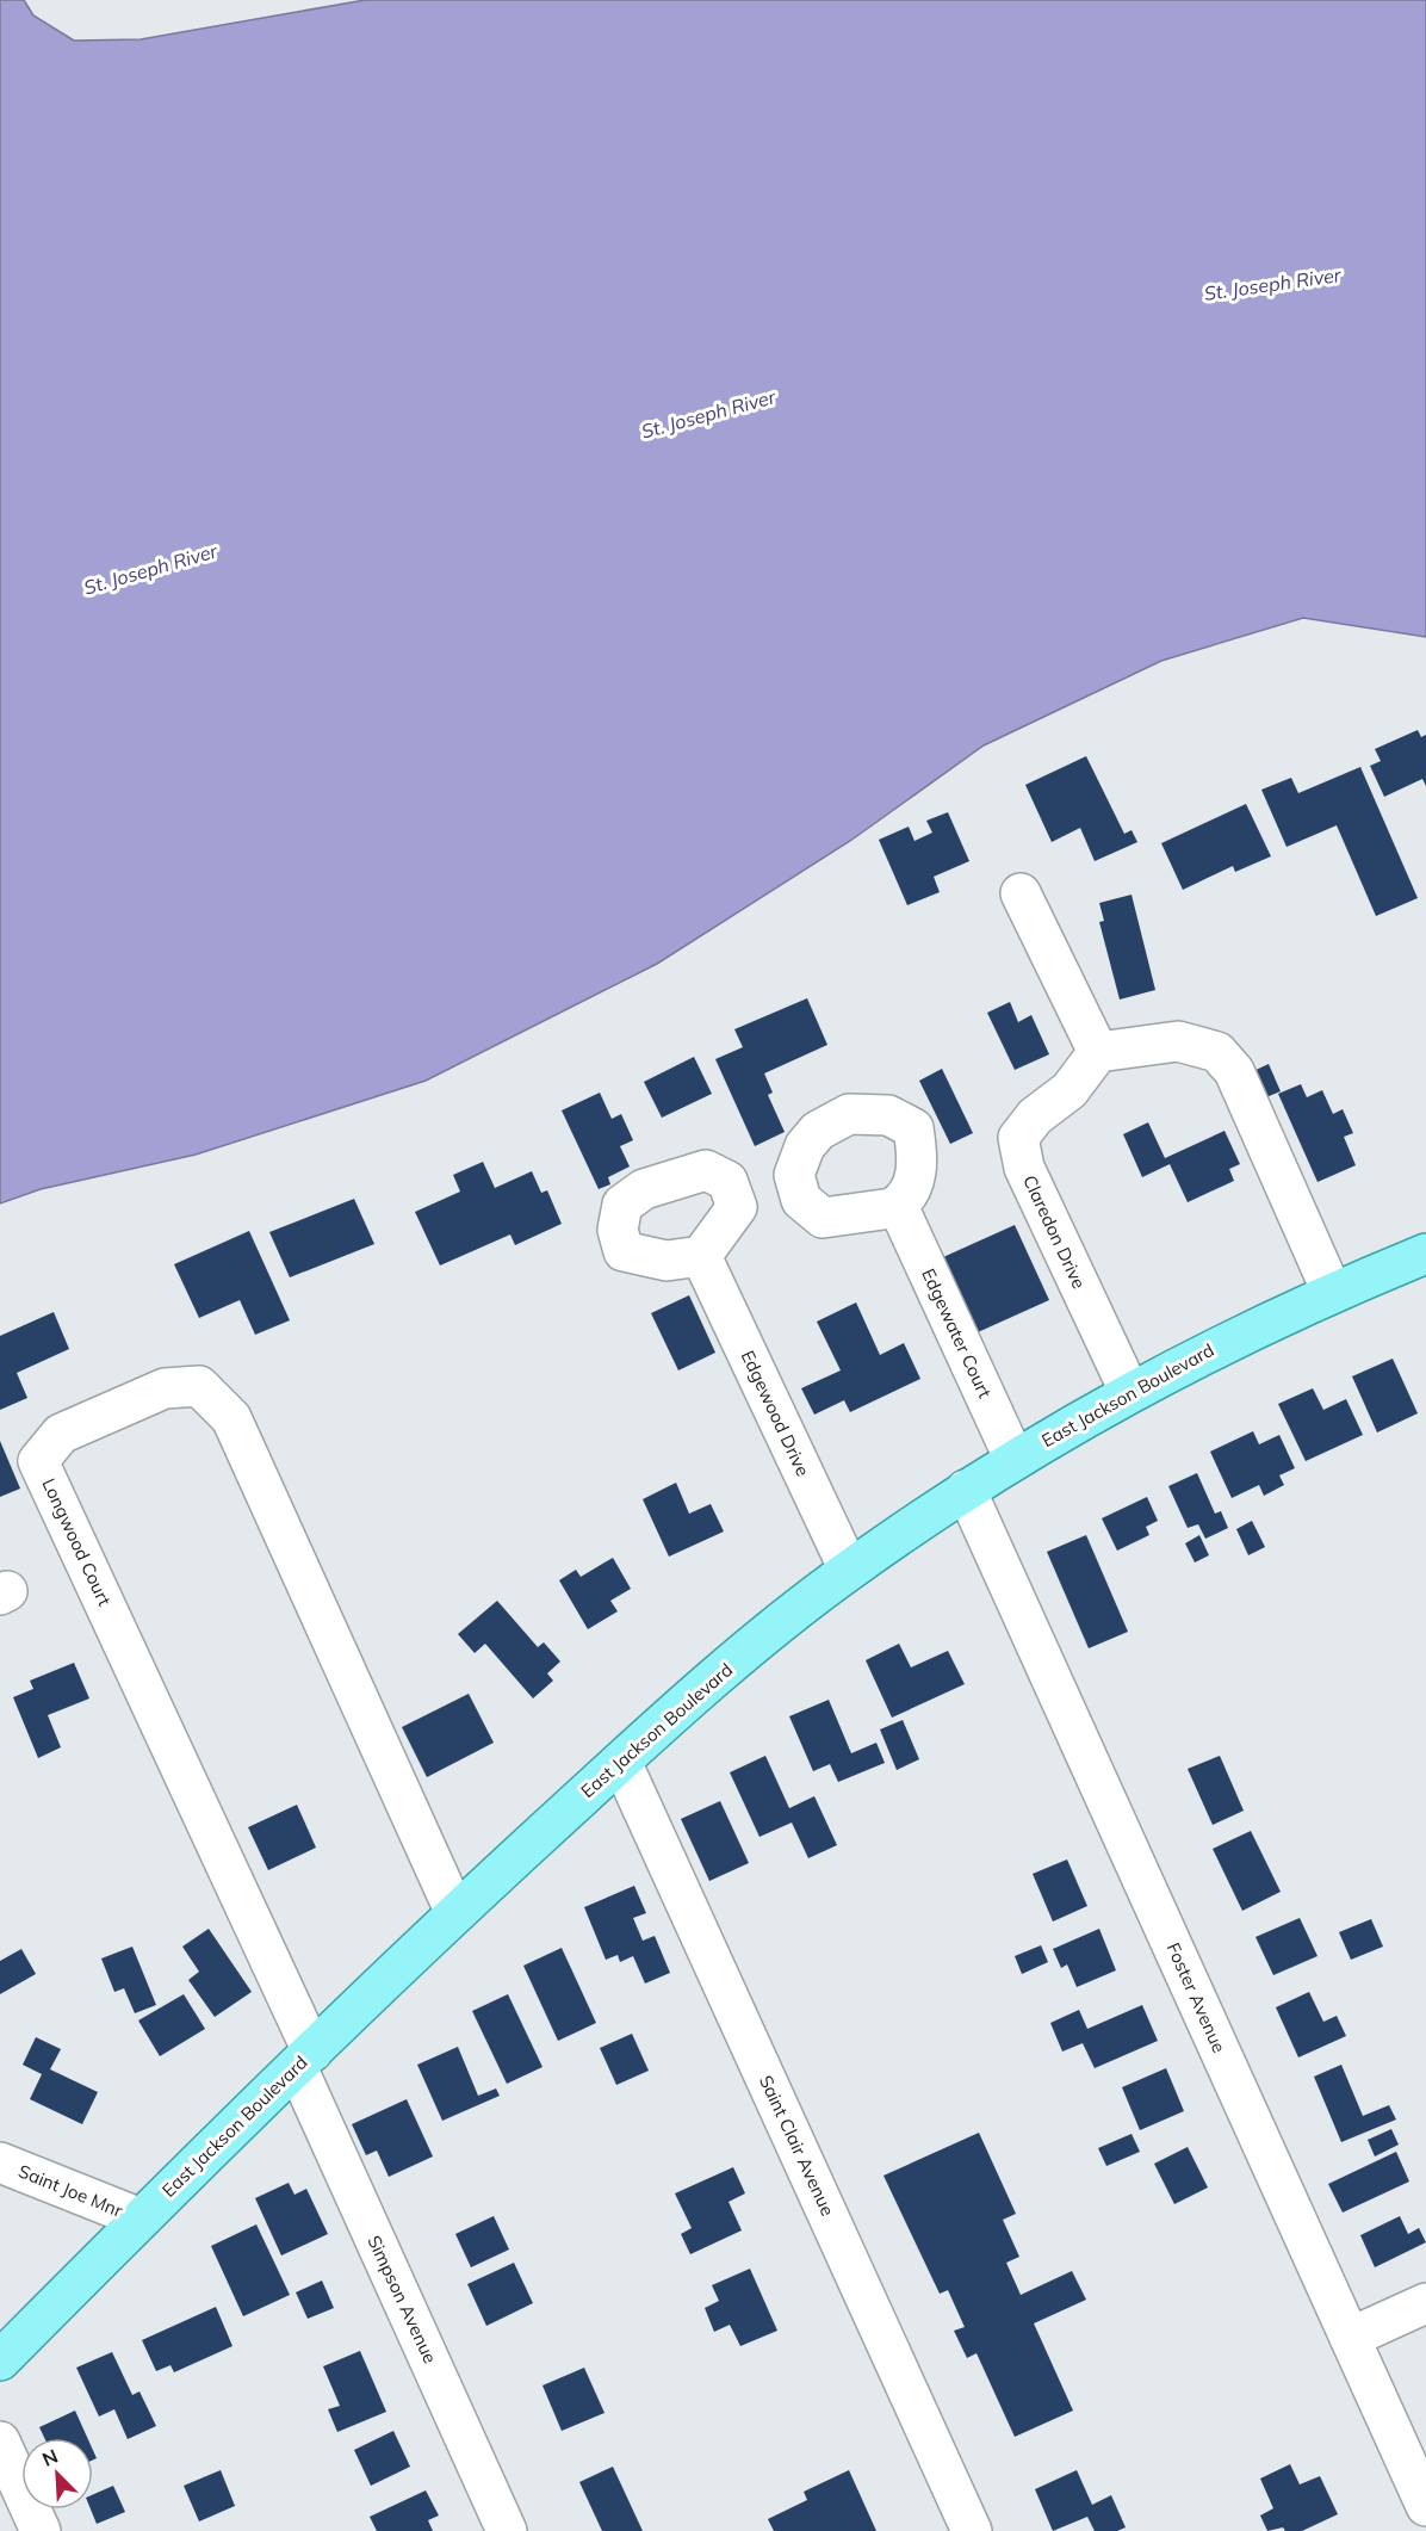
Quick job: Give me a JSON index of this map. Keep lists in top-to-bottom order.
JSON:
{
  "streets": {
    "main road": ["East Jackson Boulevard"],
    "street": [
      "Claredon Drive",
      "Edgewater Court",
      "Edgewood Drive",
      "Longwood Court",
      "Foster Avenue",
      "Saint Clair Avenue",
      "Saint Joe Mnr",
      "Simpson Avenue"
    ]
  },
  "crossings": [
    ["Claredon Drive", "East Jackson Boulevard"],
    ["Edgewater Court", "East Jackson Boulevard"],
    ["East Jackson Boulevard", "Edgewood Drive"],
    ["East Jackson Boulevard", "Longwood Court"],
    ["East Jackson Boulevard", "Foster Avenue"],
    ["East Jackson Boulevard", "Saint Clair Avenue"],
    ["East Jackson Boulevard", "Saint Joe Mnr"],
    ["East Jackson Boulevard", "Simpson Avenue"],
    ["Longwood Court", "Simpson Avenue"]
  ],
  "water": ["St. Joseph River"],
  "north": "top left"
}
